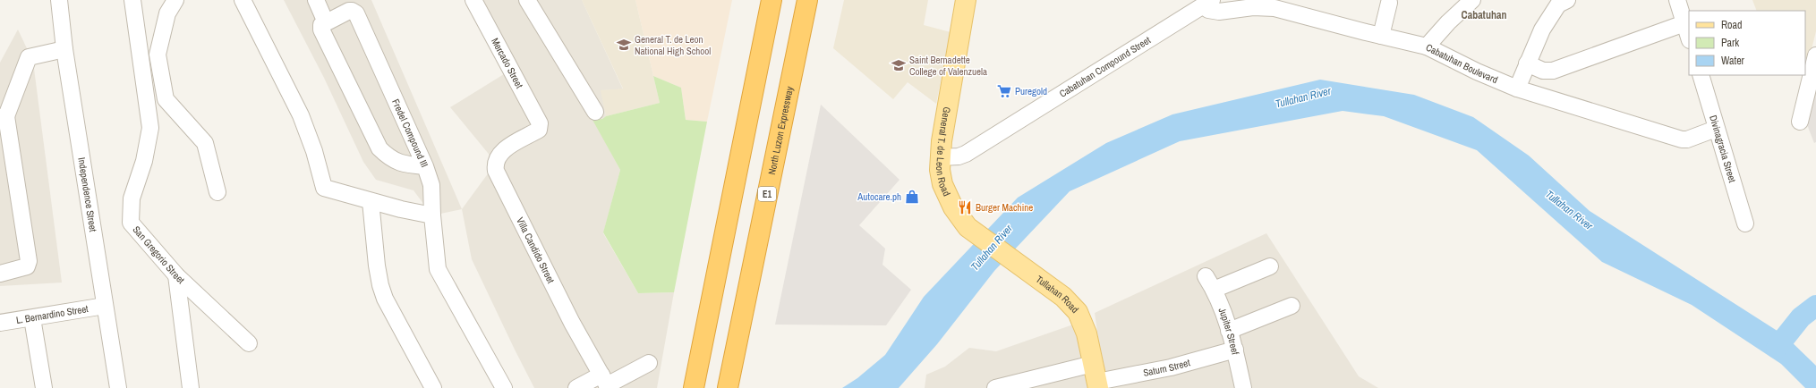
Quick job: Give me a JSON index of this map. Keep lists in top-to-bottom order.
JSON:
{
  "streets": {
    "highway": ["North Luzon Expressway", "E1"],
    "main road": ["General T. de Leon Road", "Tullahan Road"],
    "street": [
      "Mercado Street",
      "Cabatuhan Boulevard",
      "Cabatuhan Compound Street",
      "Fredel Compound III",
      "Divinagracia Street",
      "Independence Street",
      "Villa Candido Street",
      "San Gregorio Street",
      "L. Bernardino Street",
      "Jupiter Streef",
      "Saturn Street"
    ]
  },
  "crossings": [
    ["Mercado Street", "Villa Candido Street"],
    ["Cabatuhan Boulevard", "Cabatuhan Compound Street"],
    ["Cabatuhan Boulevard", "Divinagracia Street"],
    ["Cabatuhan Compound Street", "General T. de Leon Road"],
    ["General T. de Leon Road", "Tullahan Road"],
    ["Independence Street", "L. Bernardino Street"],
    ["Tullahan Road", "Saturn Street"],
    ["Jupiter Streef", "Saturn Street"]
  ],
  "districts": ["Cabatuhan"],
  "water": ["Tullahan River"],
  "places": {
    "school or university": ["General T. de Leon National High School", "Saint Bernadette College of Valenzuela"],
    "supermarket": ["Puregold"],
    "shop": ["Autocare.ph"],
    "restaurant": ["Burger Machine"]
  },
  "legend": ["Road", "Park", "Water"]
}
